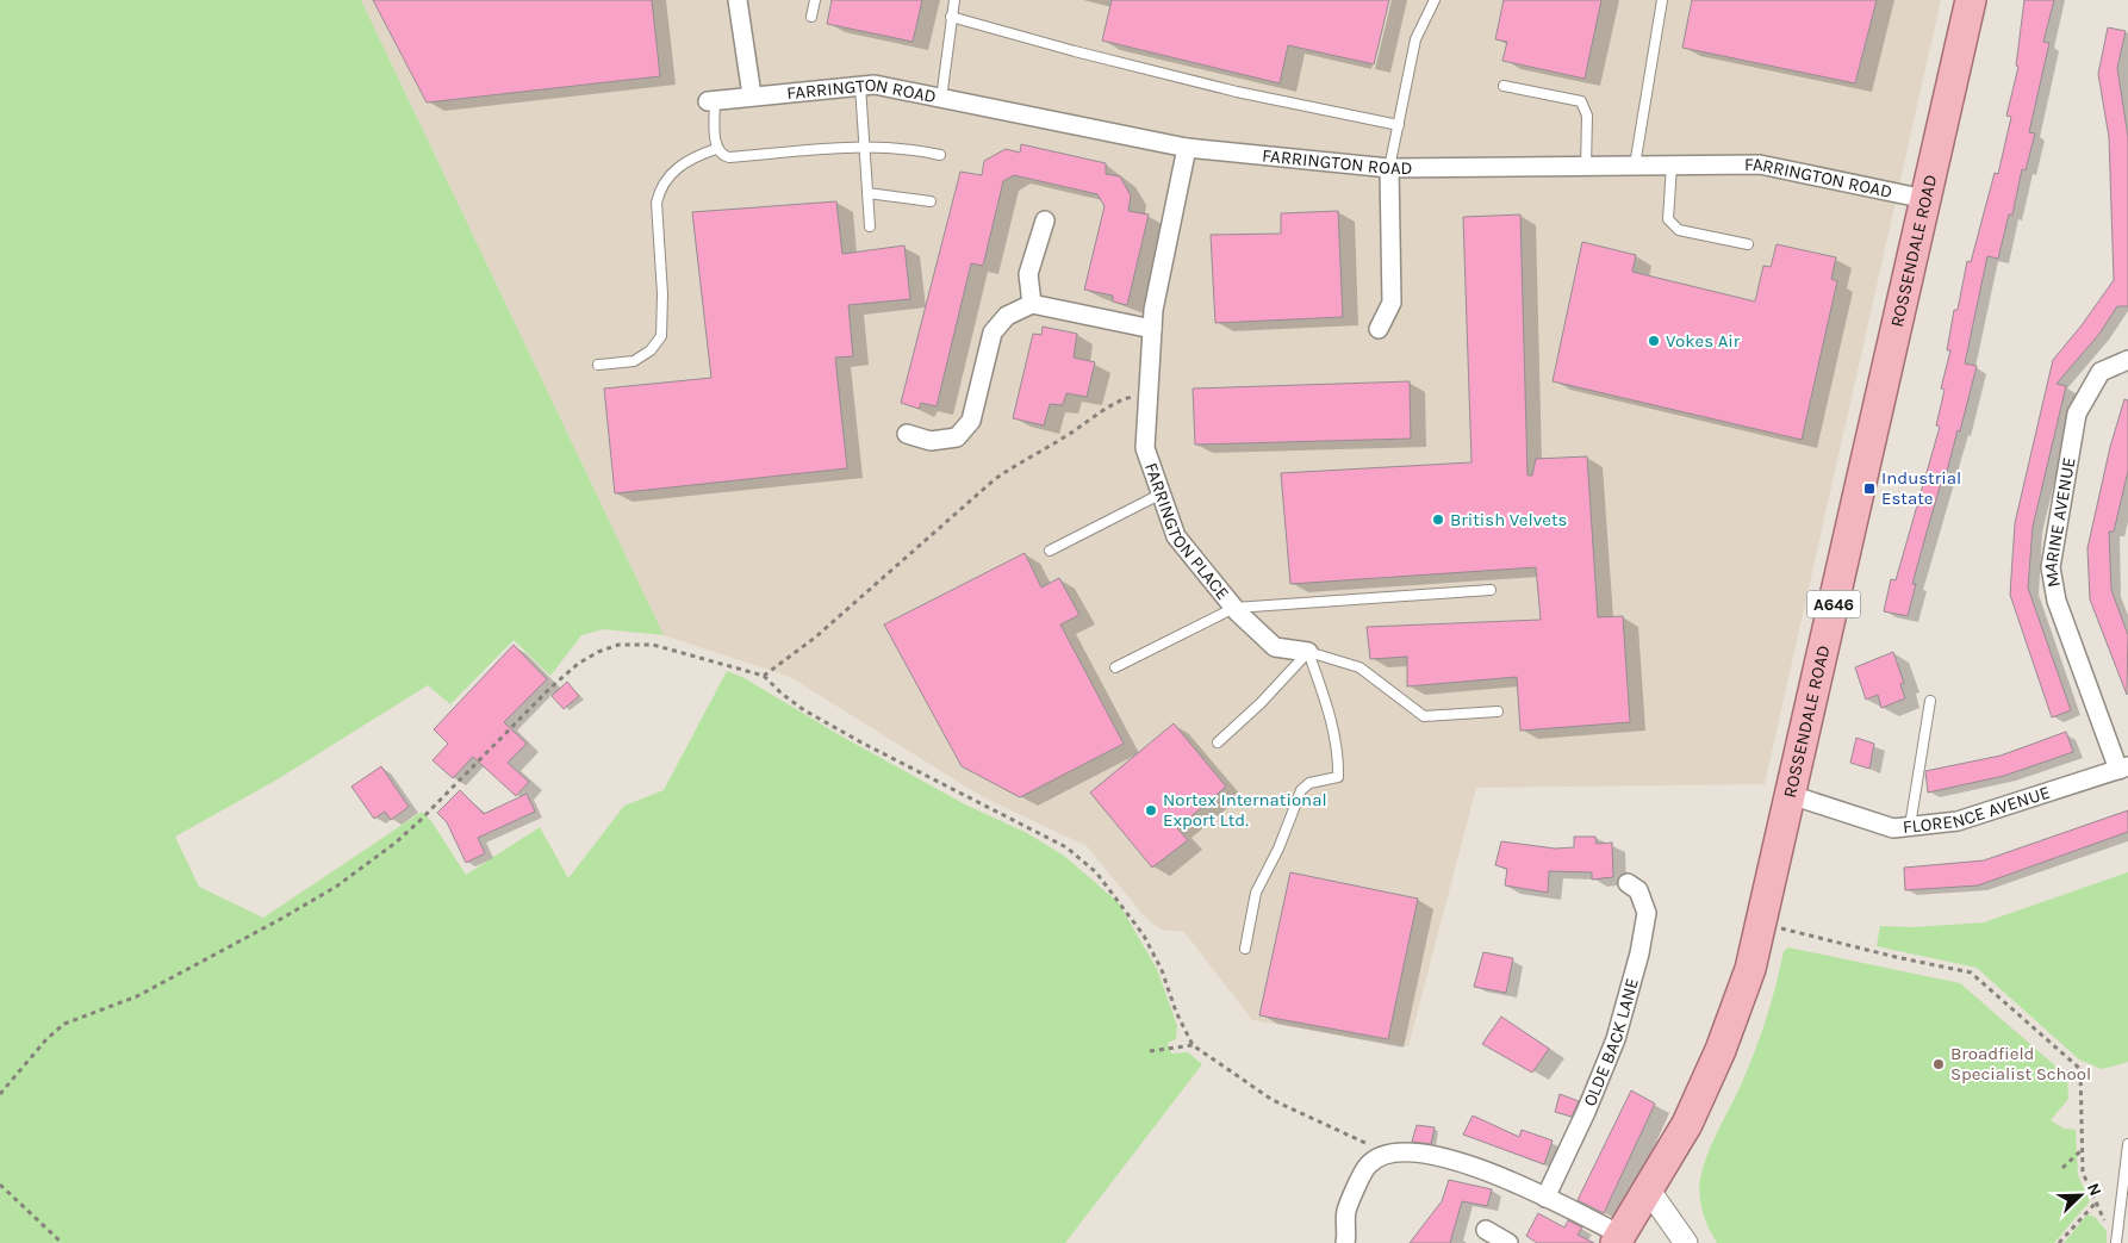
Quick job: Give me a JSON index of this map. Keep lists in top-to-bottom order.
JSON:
{
  "streets": {
    "highway": ["ROSSENDALE ROAD", "A646"],
    "street": [
      "FARRINGTON ROAD",
      "MARINE AVENUE",
      "FARRINGTON PLACE",
      "FLORENCE AVENUE",
      "OLDE BACK LANE"
    ]
  },
  "crossings": [
    ["FARRINGTON ROAD", "ROSSENDALE ROAD"],
    ["FARRINGTON ROAD", "FARRINGTON PLACE"],
    ["ROSSENDALE ROAD", "FLORENCE AVENUE"],
    ["MARINE AVENUE", "FLORENCE AVENUE"]
  ],
  "places": {
    "other": [
      "Vokes Air",
      "British Velvets",
      "Nortex International Export Ltd.",
      "Broadfield Specialist School"
    ],
    "transit": ["Industrial Estate"]
  },
  "north": "top right"
}
